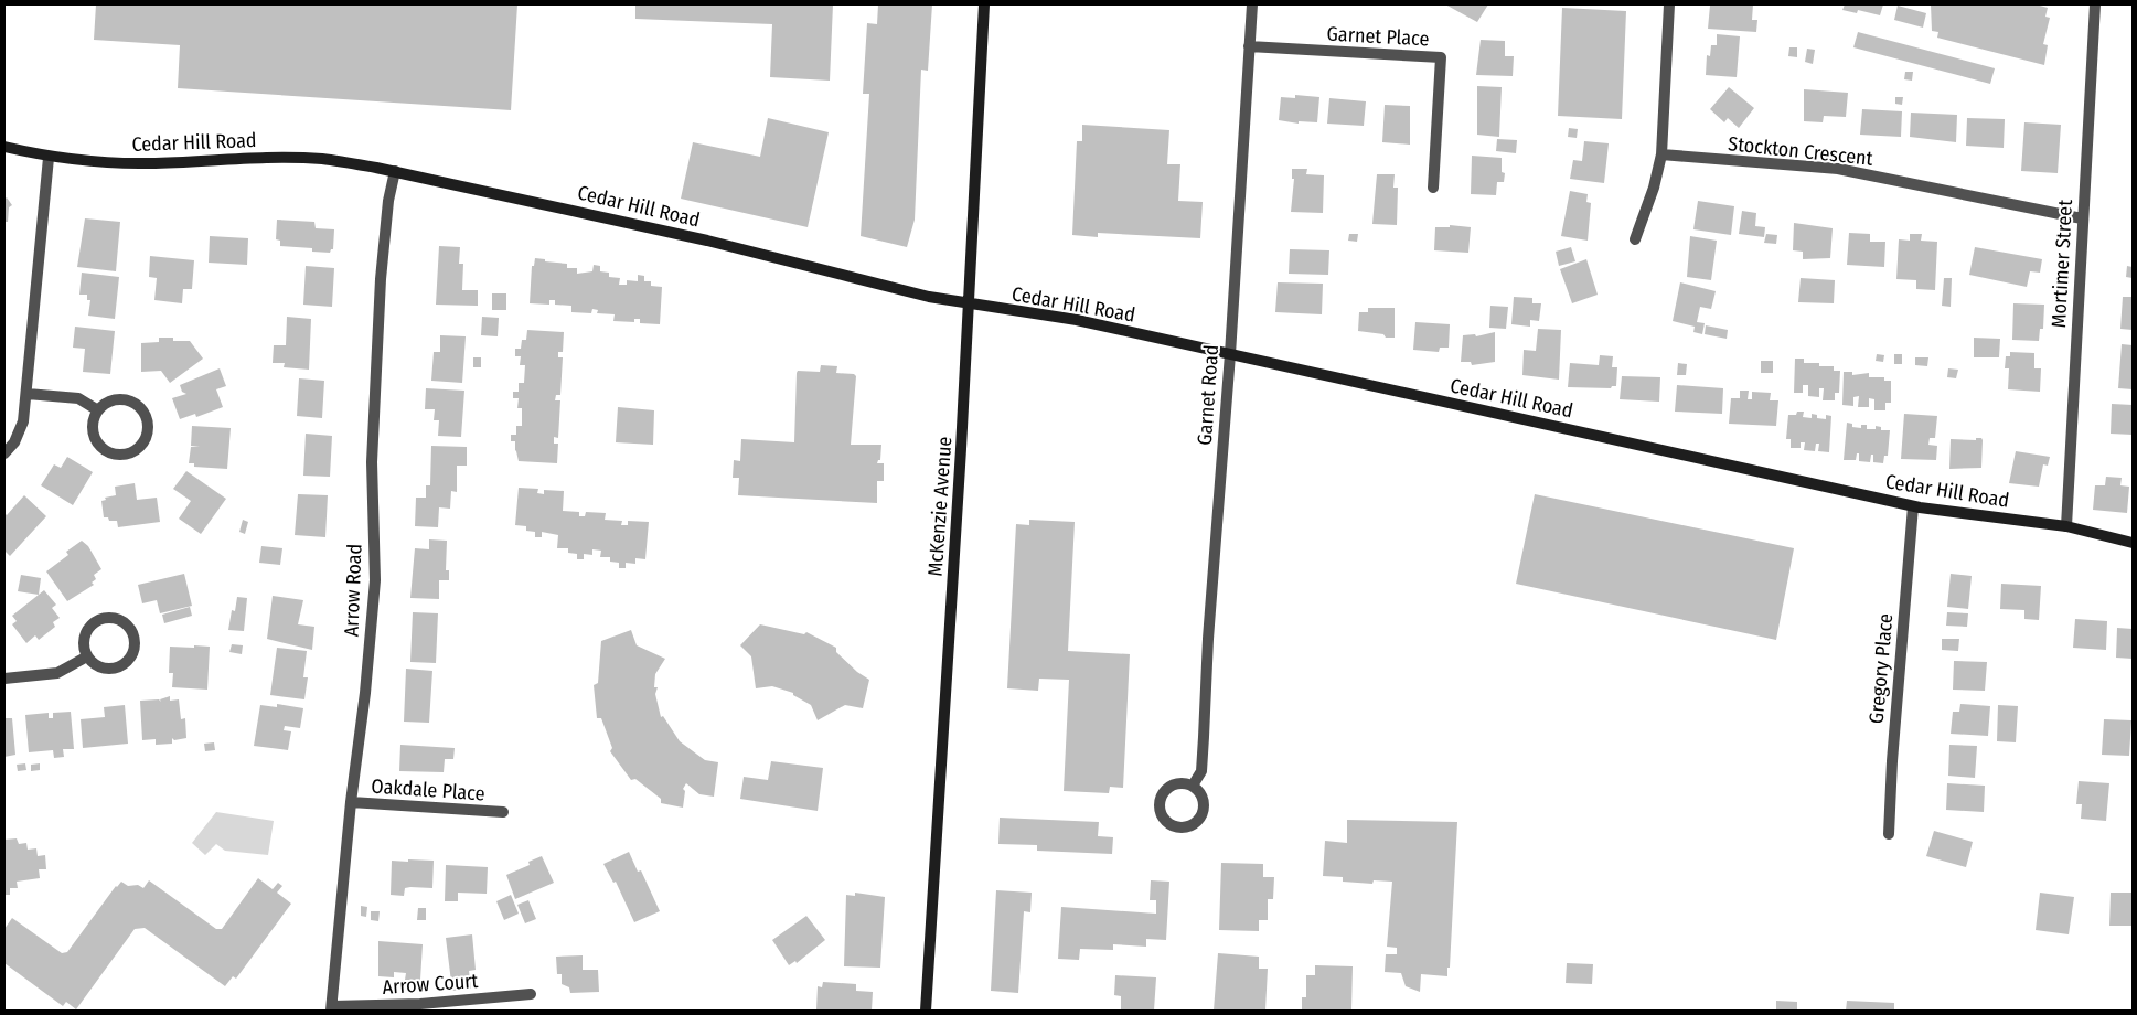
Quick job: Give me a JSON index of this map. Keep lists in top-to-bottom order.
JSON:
{
  "streets": {
    "street": [
      "Garnet Place",
      "Cedar Hill Road",
      "Stockton Crescent",
      "Mortimer Street",
      "Garnet Road",
      "McKenzie Avenue",
      "Arrow Road",
      "Gregory Place",
      "Oakdale Place",
      "Arrow Court"
    ]
  },
  "crossings": [
    ["Garnet Place", "Garnet Road"],
    ["Cedar Hill Road", "Mortimer Street"],
    ["Cedar Hill Road", "Garnet Road"],
    ["Cedar Hill Road", "McKenzie Avenue"],
    ["Cedar Hill Road", "Arrow Road"],
    ["Cedar Hill Road", "Gregory Place"],
    ["Stockton Crescent", "Mortimer Street"],
    ["Arrow Road", "Oakdale Place"],
    ["Arrow Road", "Arrow Court"]
  ]
}
